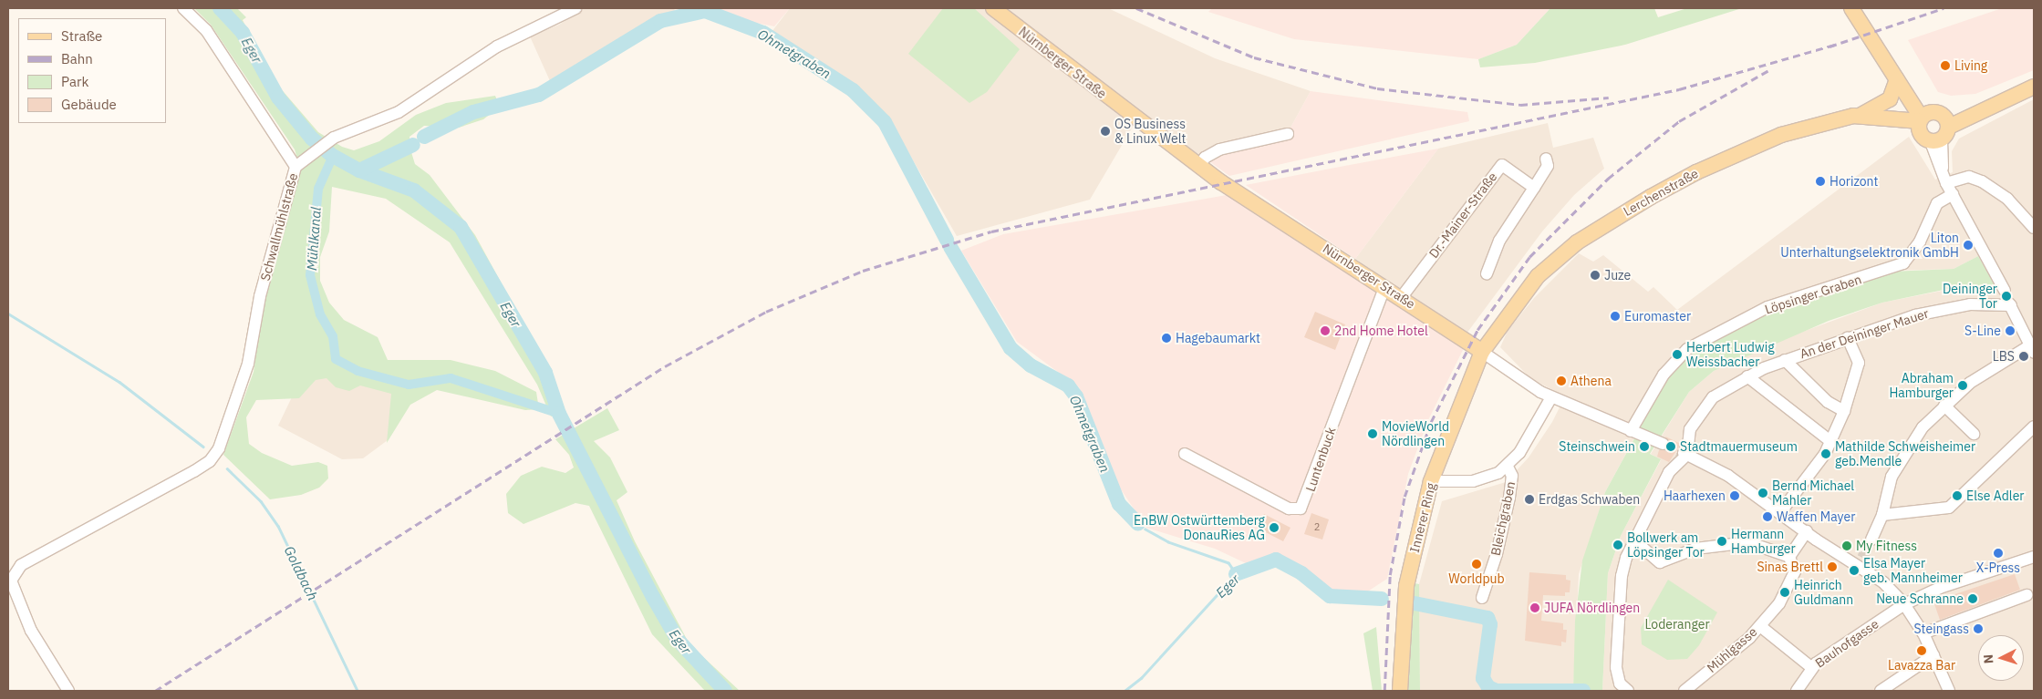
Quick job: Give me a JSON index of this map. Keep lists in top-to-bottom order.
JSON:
{
  "streets": {
    "main road": ["Nürnberger Straße", "Lerchenstraße", "Innerer Ring"],
    "street": [
      "Dr.-Mainer-Straße",
      "Schwallmühlstraße",
      "Löpsinger Graben",
      "An der Deininger Mauer",
      "Luntenbuck",
      "Bleichgraben",
      "Bauhofgasse",
      "Mühlgasse"
    ]
  },
  "crossings": [
    ["Nürnberger Straße", "Lerchenstraße"],
    ["Nürnberger Straße", "Dr.-Mainer-Straße"],
    ["Nürnberger Straße", "Löpsinger Graben"],
    ["Nürnberger Straße", "Luntenbuck"],
    ["Nürnberger Straße", "Innerer Ring"],
    ["Nürnberger Straße", "Bleichgraben"],
    ["Lerchenstraße", "Innerer Ring"]
  ],
  "water": [
    "Eger",
    "Ohmetgraben",
    "Mühlkanal",
    "Goldbach"
  ],
  "parks": ["Loderanger"],
  "places": [
    "Living",
    "OS Business & Linux Welt",
    "Horizont",
    "Liton Unterhaltungselektronik GmbH",
    "Juze",
    "Deininger Tor",
    "Euromaster",
    "2nd Home Hotel",
    "S-Line",
    "Hagebaumarkt",
    "Herbert Ludwig Weissbacher",
    "LBS",
    "Athena",
    "Abraham Hamburger",
    "MovieWorld Nördlingen",
    "Steinschwein",
    "Stadtmauermuseum",
    "Mathilde Schweisheimer geb.Mendle",
    "Bernd Michael Mahler",
    "Haarhexen",
    "Else Adler",
    "Erdgas Schwaben",
    "Waffen Mayer",
    "EnBW Ostwürttemberg DonauRies AG",
    "Hermann Hamburger",
    "Bollwerk am Löpsinger Tor",
    "My Fitness",
    "X-Press",
    "Worldpub",
    "Sinas Brettl",
    "Elsa Mayer geb. Mannheimer",
    "Heinrich Guldmann",
    "Neue Schranne",
    "JUFA Nördlingen",
    "Steingass",
    "Lavazza Bar"
  ],
  "house_numbers": ["2"],
  "legend": [
    "Straße",
    "Bahn",
    "Park",
    "Gebäude"
  ],
  "north": "left"
}
